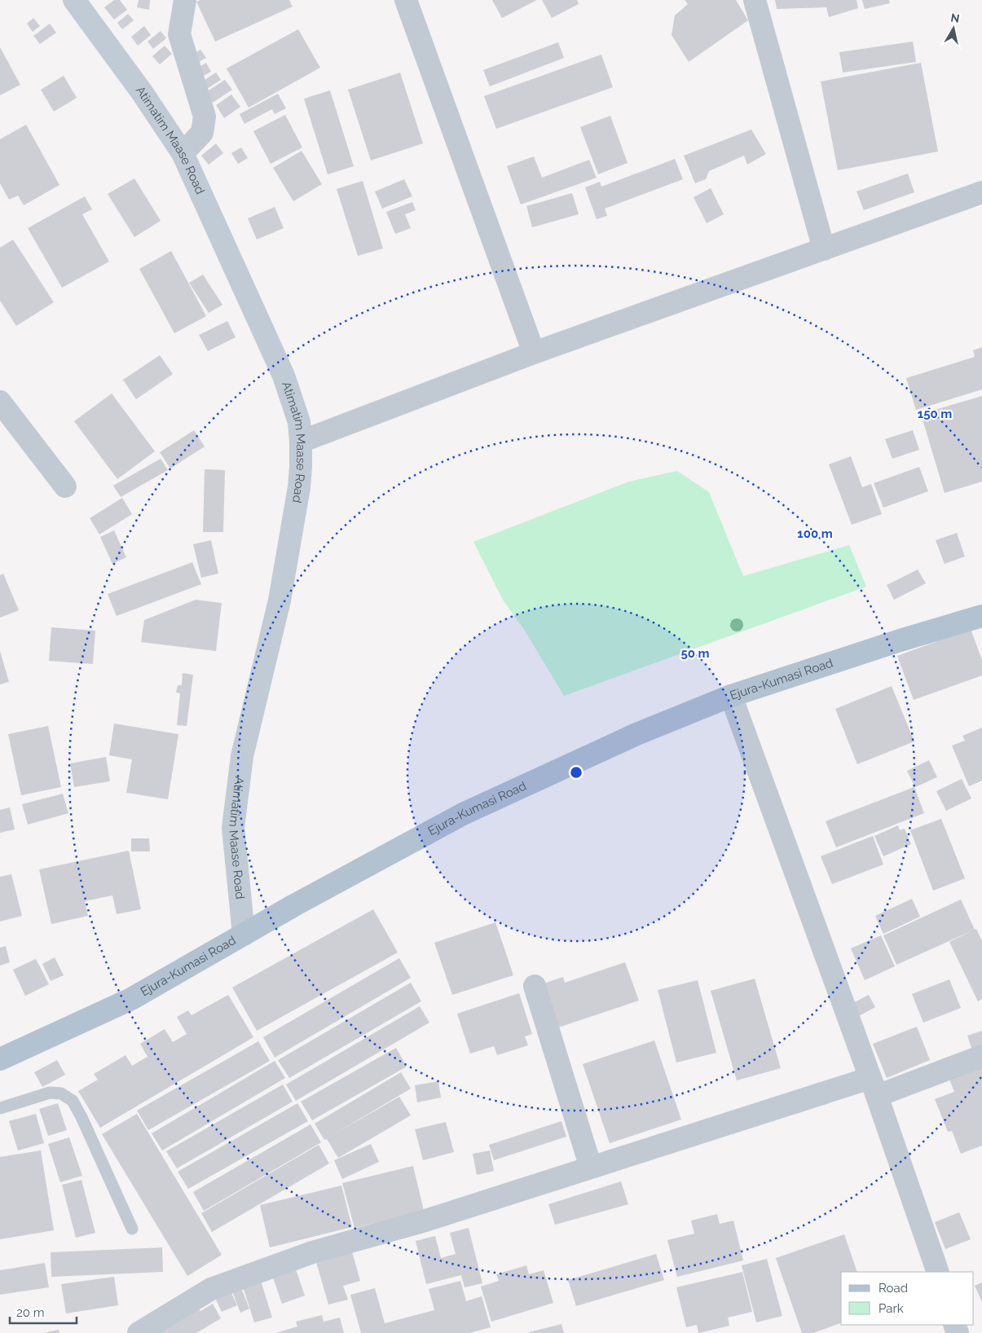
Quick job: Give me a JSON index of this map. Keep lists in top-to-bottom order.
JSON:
{
  "streets": {
    "main road": ["Atimatim Maase Road", "Ejura-Kumasi Road"]
  },
  "crossings": [
    ["Atimatim Maase Road", "Ejura-Kumasi Road"]
  ],
  "legend": ["Road", "Park"],
  "scale_bar": "20 m",
  "north": "top",
  "rings": ["150 m", "100 m", "50 m"]
}
